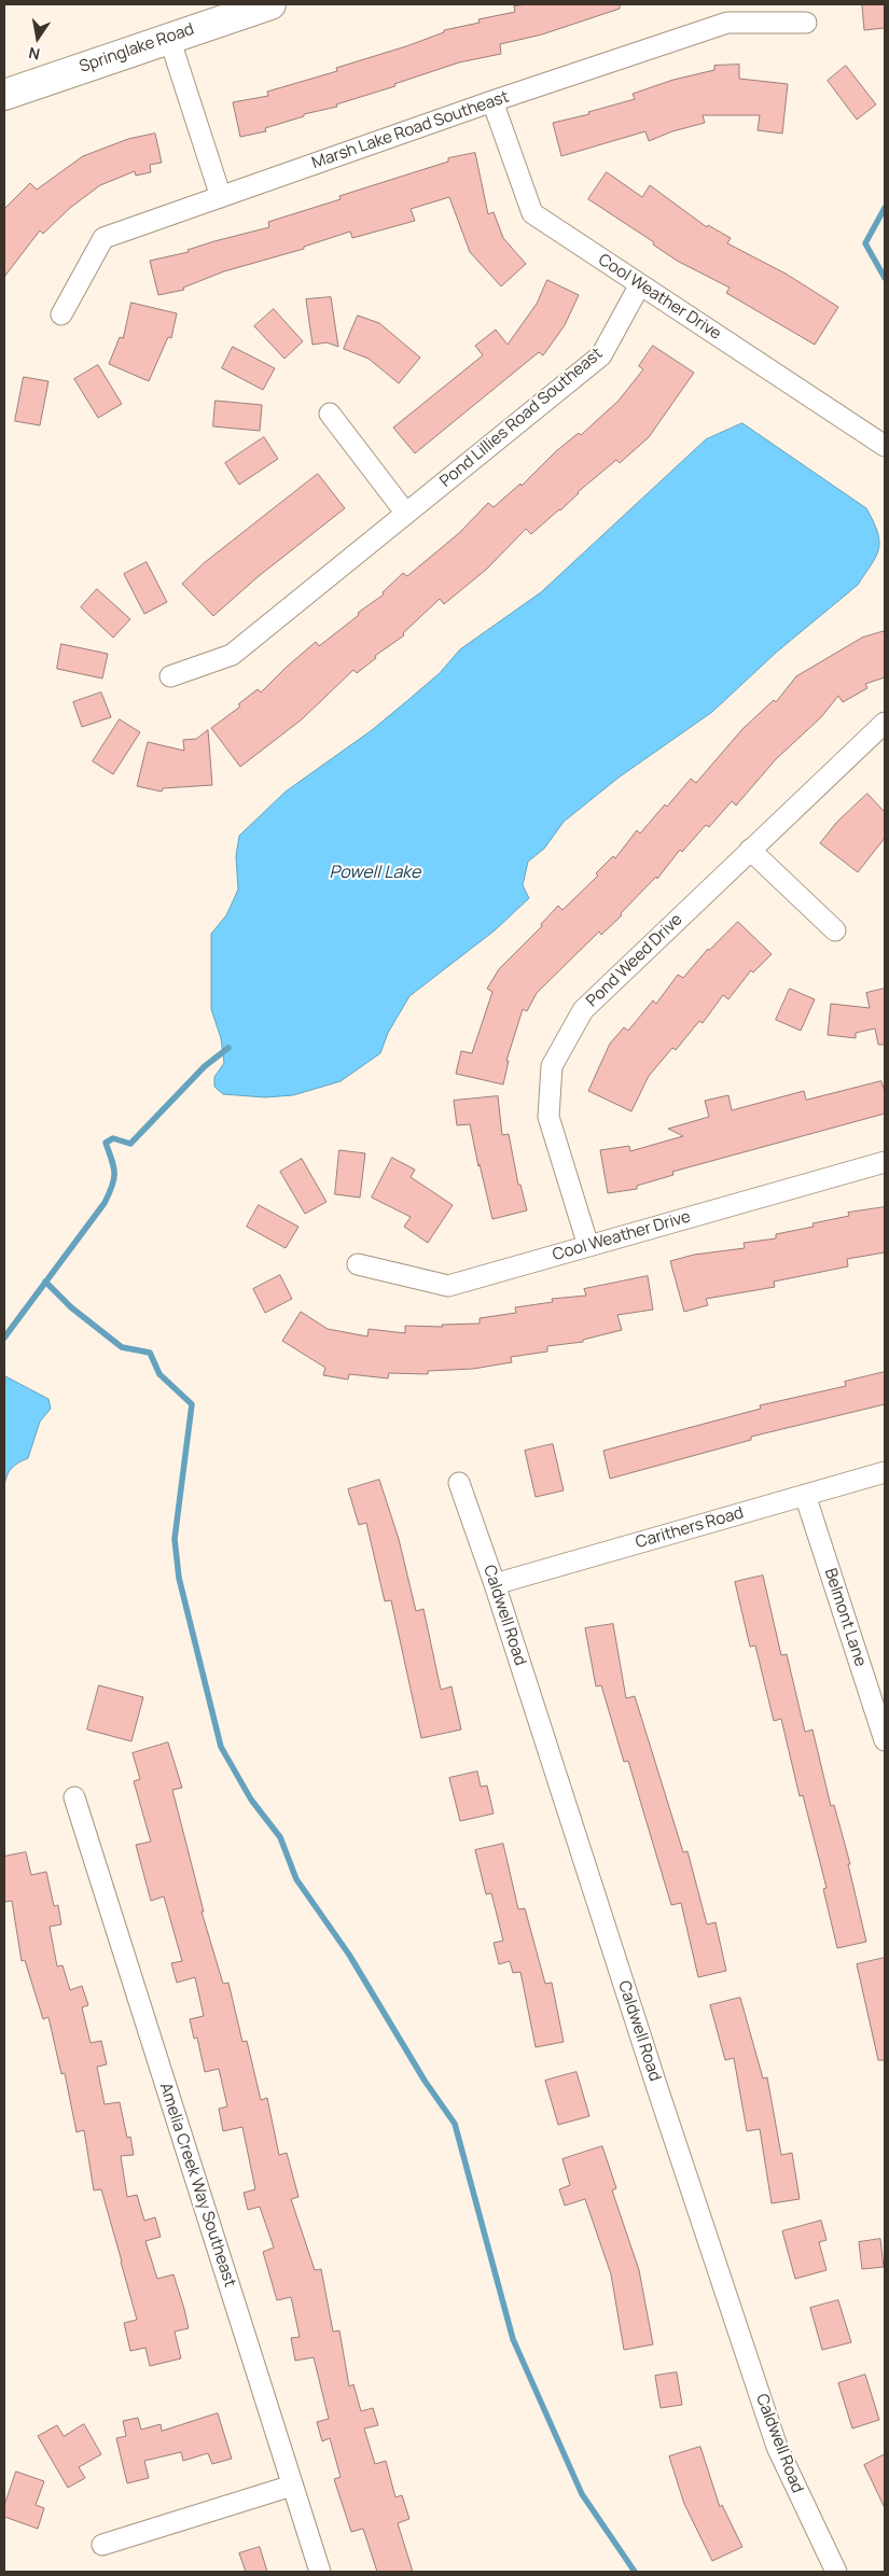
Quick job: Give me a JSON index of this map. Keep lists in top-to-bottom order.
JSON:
{
  "streets": {
    "street": [
      "Springlake Road",
      "Marsh Lake Road Southeast",
      "Cool Weather Drive",
      "Pond Lillies Road Southeast",
      "Pond Weed Drive",
      "Carithers Road",
      "Caldwell Road",
      "Belmont Lane",
      "Amelia Creek Way Southeast"
    ]
  },
  "crossings": [
    ["Marsh Lake Road Southeast", "Cool Weather Drive"],
    ["Cool Weather Drive", "Pond Lillies Road Southeast"],
    ["Cool Weather Drive", "Pond Weed Drive"],
    ["Carithers Road", "Caldwell Road"],
    ["Carithers Road", "Belmont Lane"]
  ],
  "water": ["Powell Lake"],
  "north": "bottom"
}
